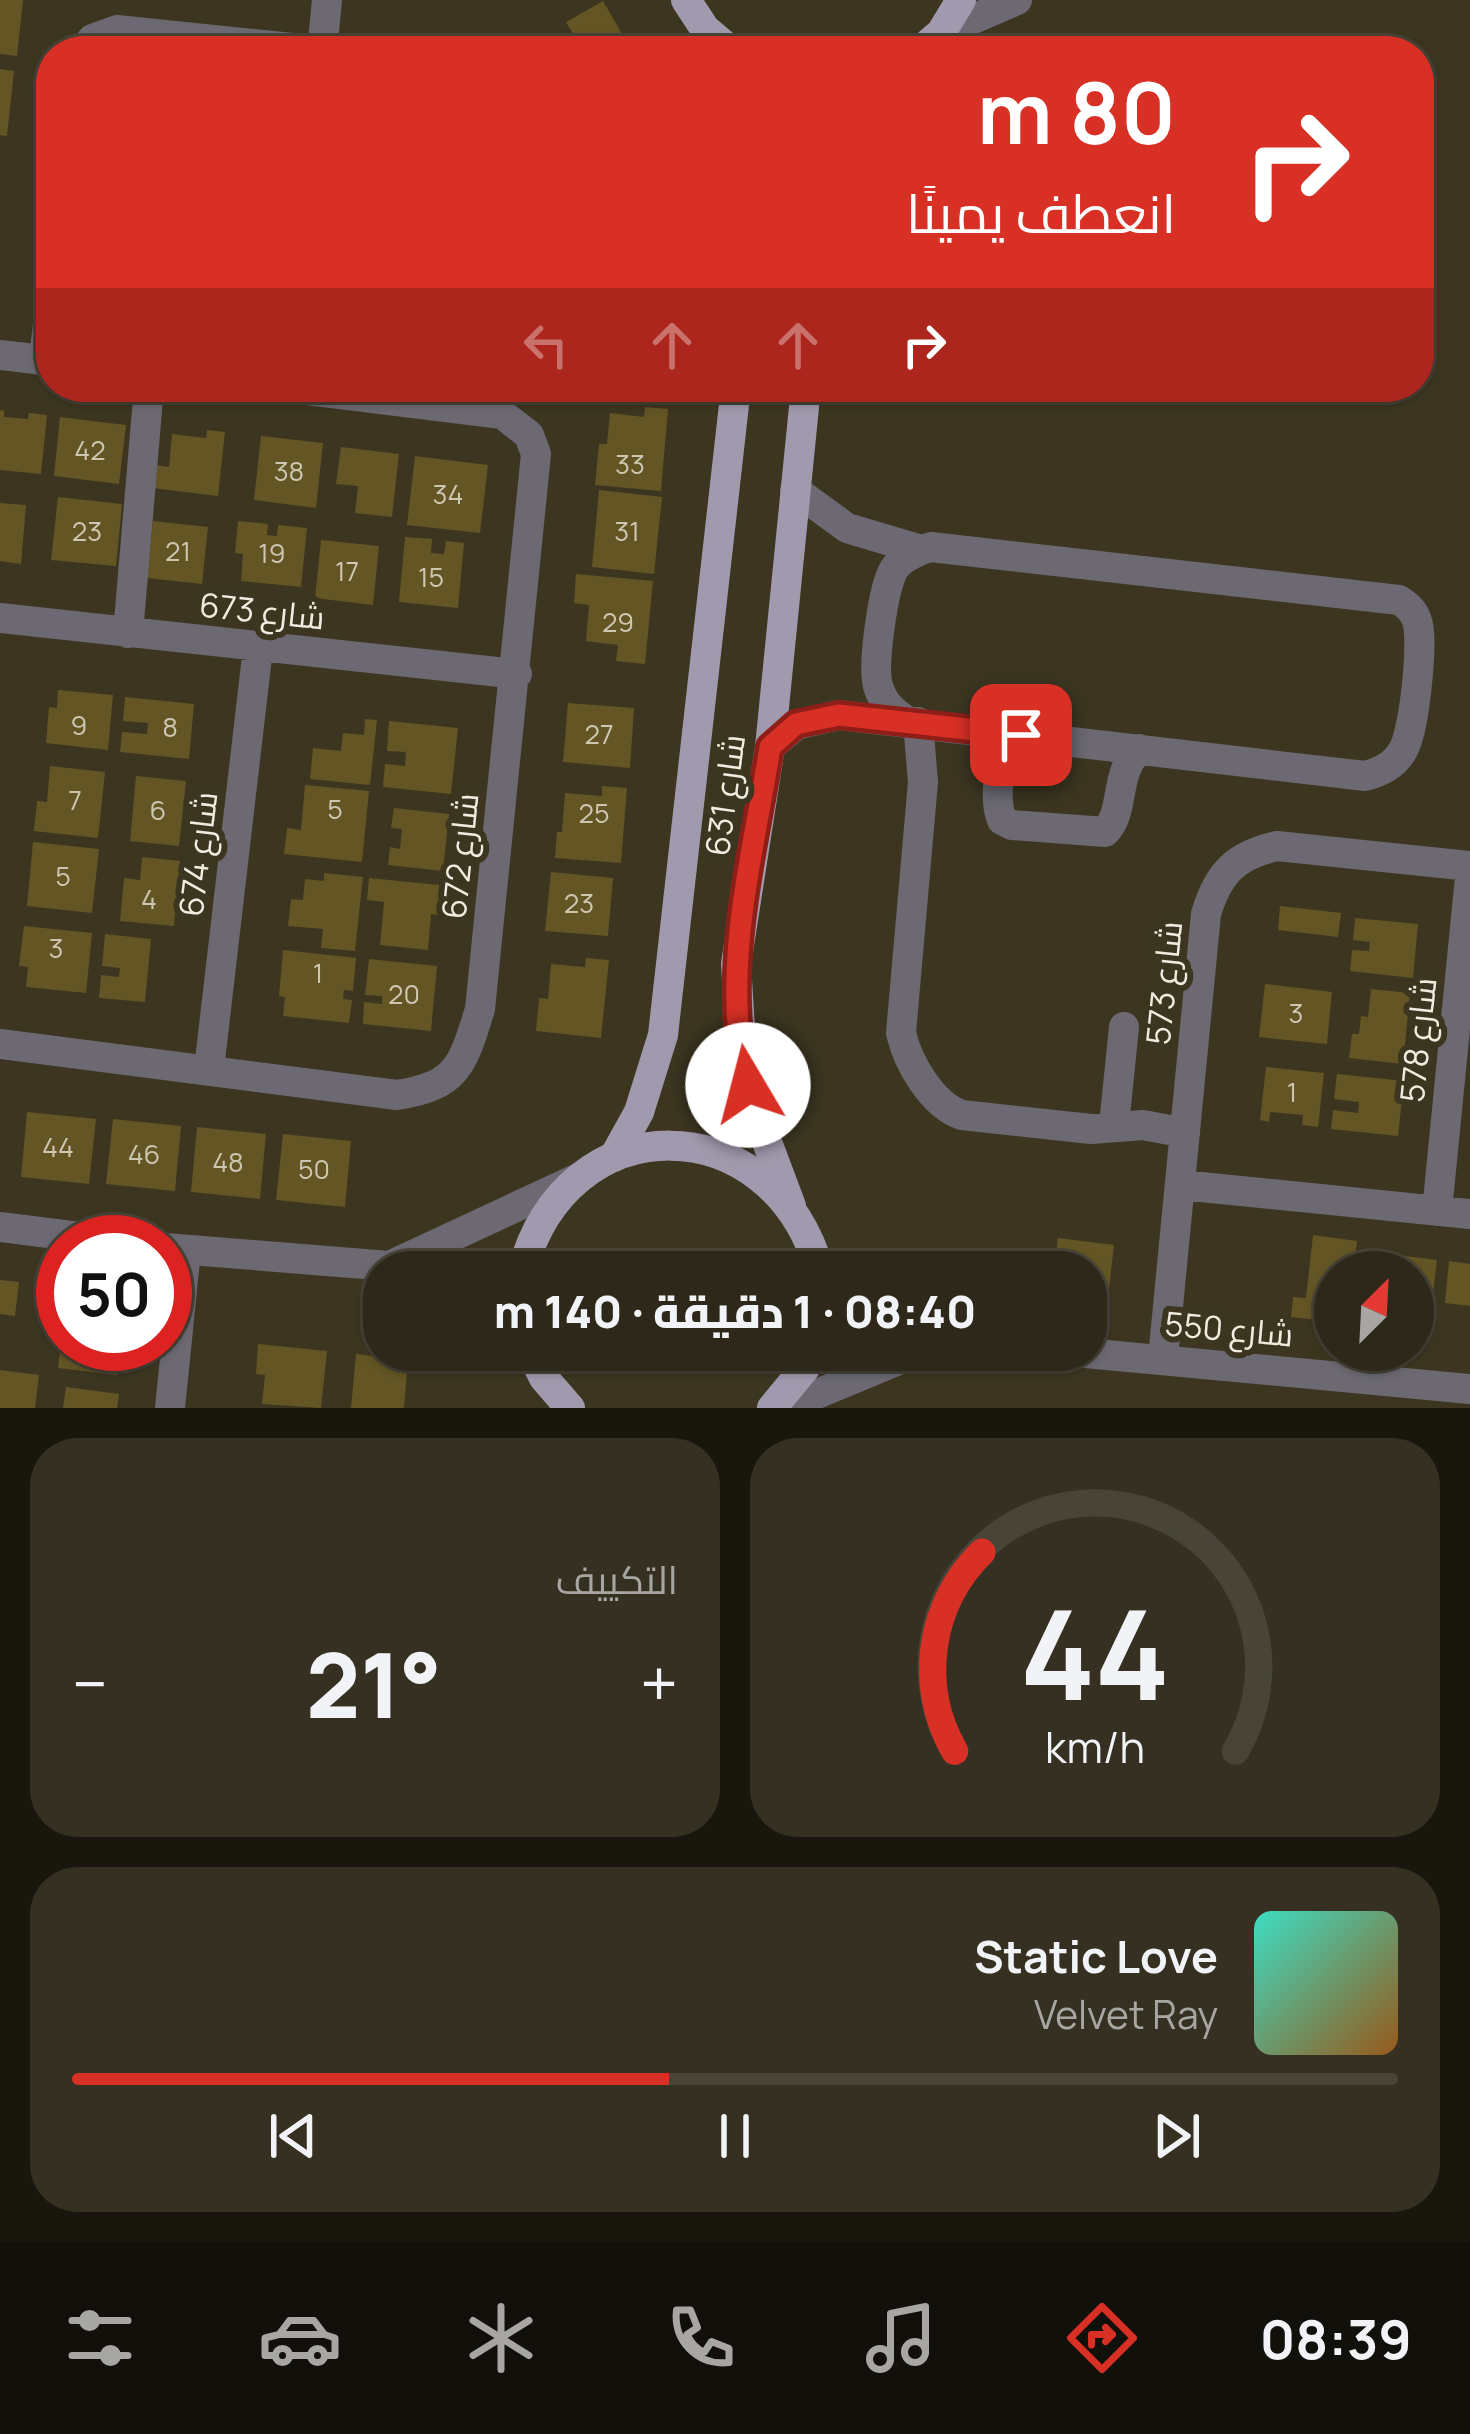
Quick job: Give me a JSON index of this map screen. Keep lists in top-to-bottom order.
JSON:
{
  "streets": {
    "main road": ["شارع 631"],
    "street": [
      "شارع 673",
      "شارع 674",
      "شارع 672",
      "شارع 573",
      "شارع 578",
      "شارع 550"
    ]
  },
  "crossings": [
    ["شارع 673", "شارع 674"],
    ["شارع 673", "شارع 672"],
    ["شارع 674", "شارع 672"],
    ["شارع 573", "شارع 550"]
  ],
  "house_numbers": [
    "42",
    "33",
    "38",
    "34",
    "23",
    "31",
    "21",
    "19",
    "17",
    "15",
    "29",
    "9",
    "8",
    "27",
    "7",
    "5",
    "6",
    "25",
    "5",
    "4",
    "23",
    "3",
    "1",
    "20",
    "3",
    "1",
    "44",
    "46",
    "48",
    "50"
  ],
  "north": "top right",
  "page": {
    "turn": ["80 m", "انعطف يمينًا"],
    "limit": "50",
    "trip": "08:40 · 1 دقيقة · 140 m",
    "tile": "التكييف",
    "heat": ["−", "21°", "+"],
    "song": ["Static Love", "Velvet Ray"],
    "tabs": "08:39",
    "gauge": ["44", "km/h"]
  }
}
